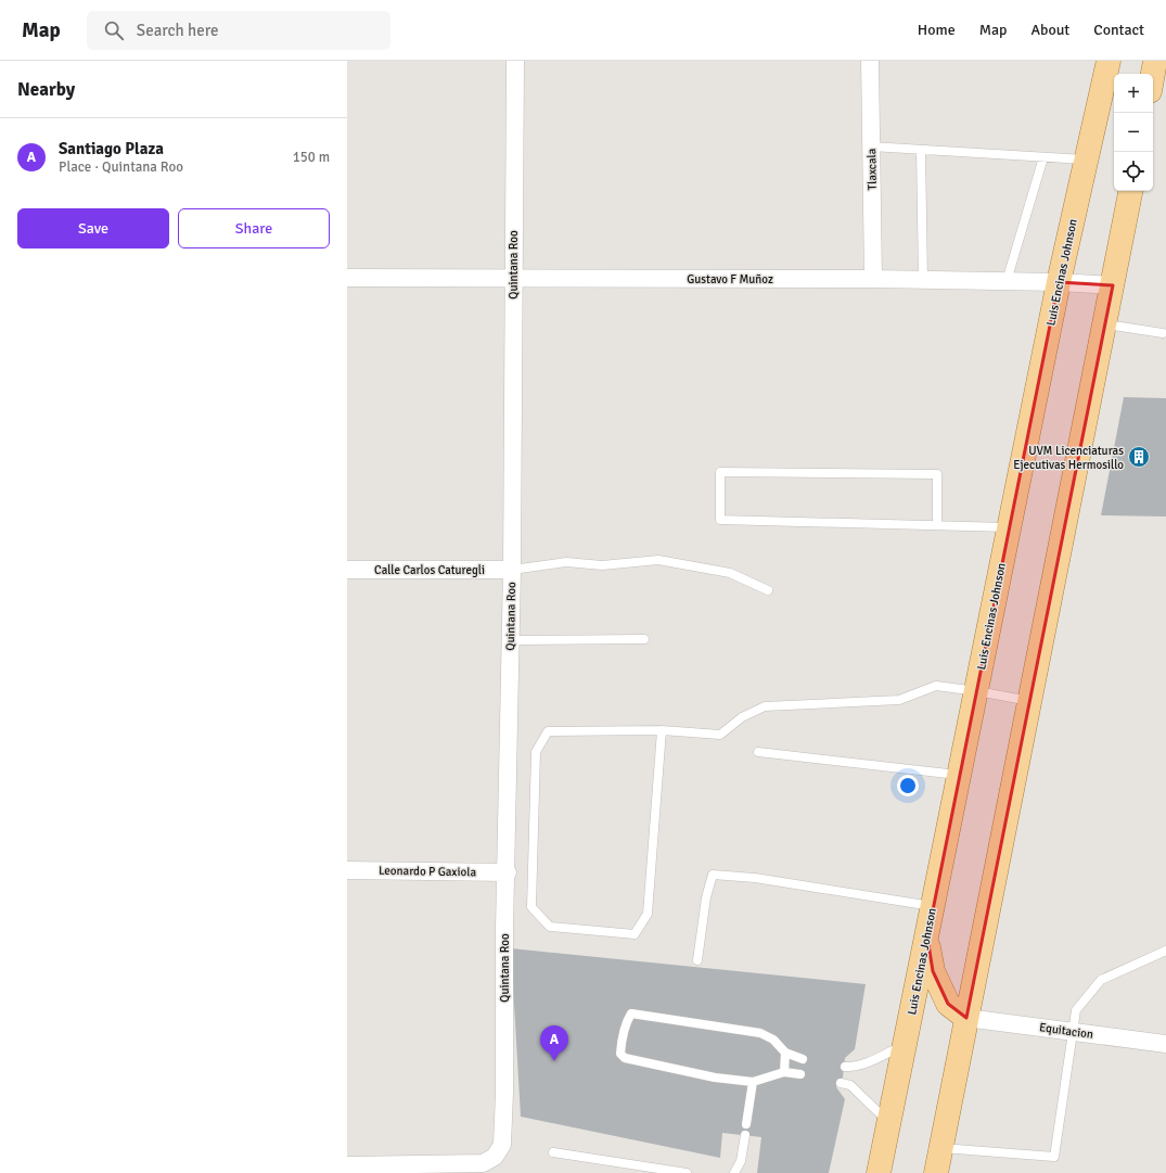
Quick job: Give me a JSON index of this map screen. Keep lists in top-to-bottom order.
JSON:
{
  "streets": {
    "main road": ["Luis Encinas Johnson"],
    "street": [
      "Tlaxcala",
      "Quintana Roo",
      "Gustavo F Muñoz",
      "Calle Carlos Caturegli",
      "Leonardo P Gaxiola",
      "Equitacion"
    ]
  },
  "crossings": [
    ["Tlaxcala", "Gustavo F Muñoz"],
    ["Quintana Roo", "Gustavo F Muñoz"],
    ["Quintana Roo", "Calle Carlos Caturegli"],
    ["Quintana Roo", "Leonardo P Gaxiola"],
    ["Luis Encinas Johnson", "Gustavo F Muñoz"]
  ],
  "places": {
    "building": ["UVM Licenciaturas Ejecutivas Hermosillo"]
  },
  "page": {
    "header": "Map",
    "search": "Search here",
    "nav": [
      "Home",
      "Map",
      "About",
      "Contact"
    ],
    "heading": "Nearby",
    "map_buttons": ["+", "−"],
    "list": [
      {
        "mark": "A",
        "name": "Santiago Plaza",
        "note": "Place · Quintana Roo",
        "value": "150 m"
      }
    ],
    "buttons": ["Save", "Share"],
    "pins": "A"
  }
}
